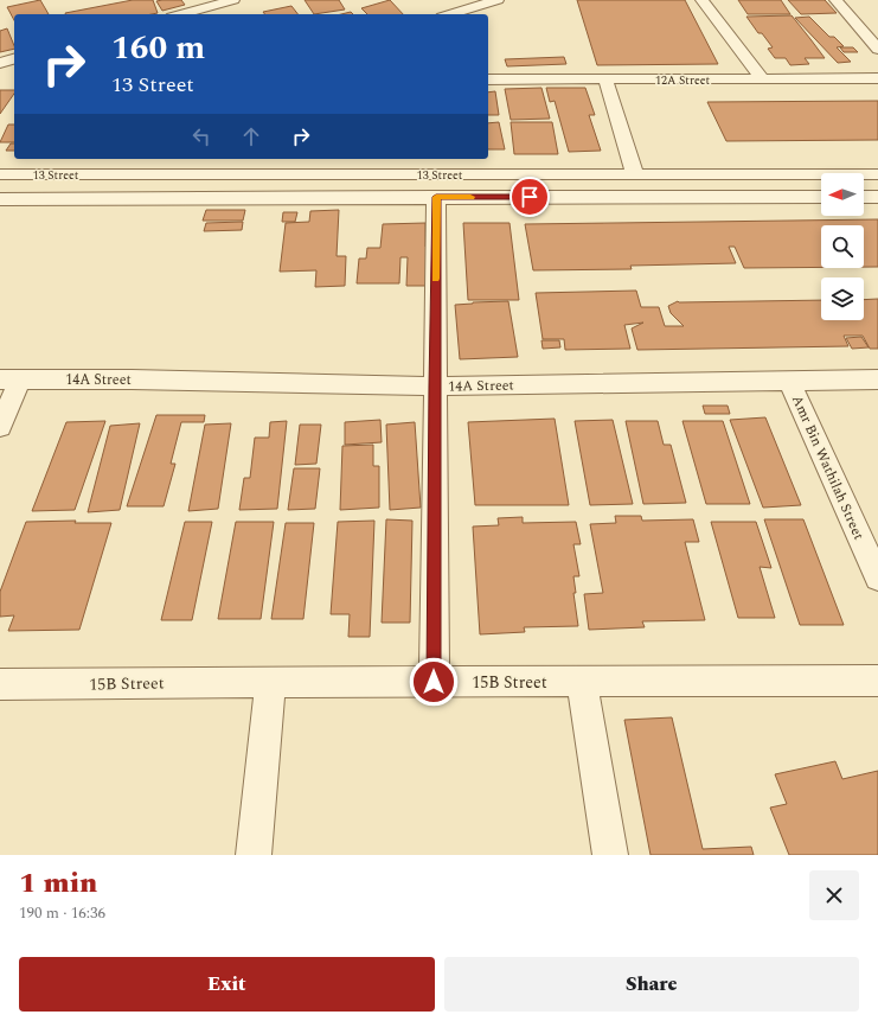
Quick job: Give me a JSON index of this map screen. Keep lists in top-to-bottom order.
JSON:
{
  "streets": {
    "street": [
      "12A Street",
      "13 Street",
      "14A Street",
      "Amr Bin Wathilah Street",
      "15B Street"
    ]
  },
  "crossings": [
    ["14A Street", "Amr Bin Wathilah Street"]
  ],
  "north": "left",
  "page": {
    "turn": ["160 m", "13 Street"],
    "heading": ["1 min", "190 m · 16:36"],
    "buttons": ["Exit", "Share"]
  }
}
